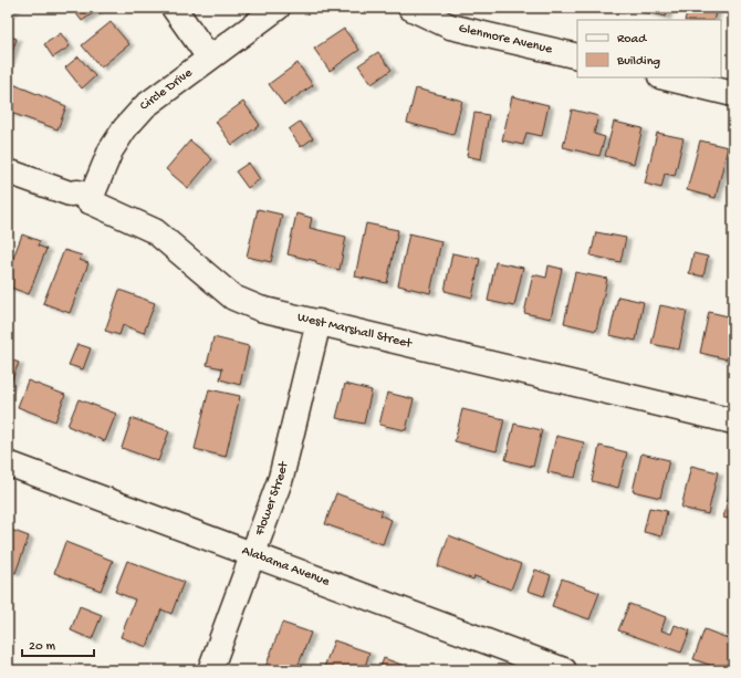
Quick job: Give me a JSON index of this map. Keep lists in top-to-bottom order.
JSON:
{
  "streets": {
    "street": [
      "Glenmore Avenue",
      "Circle Drive",
      "West Marshall Street",
      "Flower Street",
      "Alabama Avenue"
    ]
  },
  "crossings": [
    ["Circle Drive", "West Marshall Street"],
    ["West Marshall Street", "Flower Street"],
    ["Flower Street", "Alabama Avenue"]
  ],
  "legend": ["Road", "Building"],
  "scale_bar": "20 m"
}
